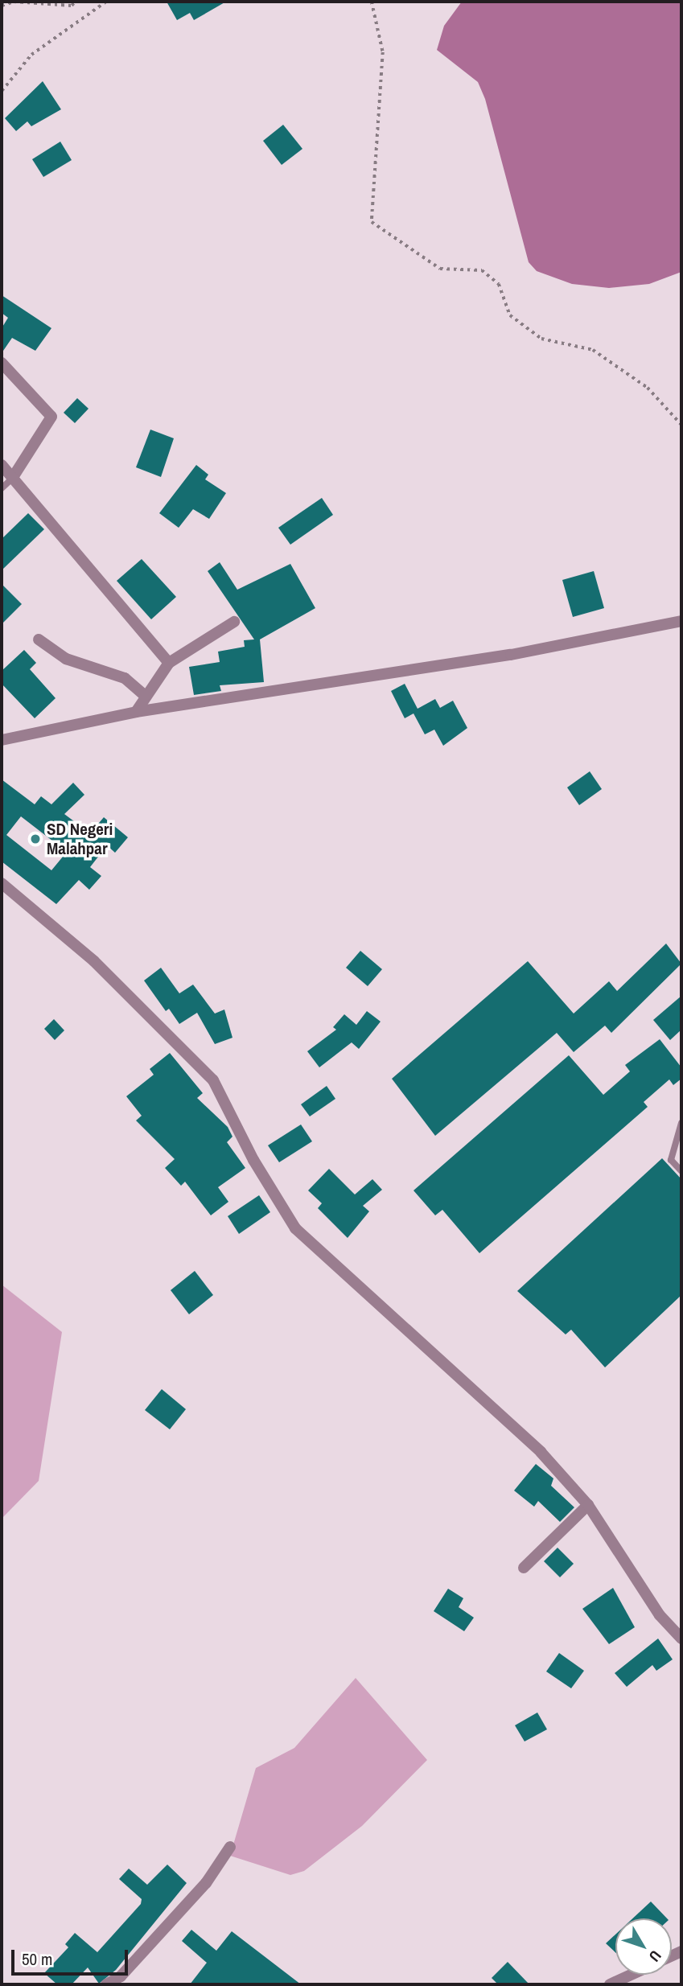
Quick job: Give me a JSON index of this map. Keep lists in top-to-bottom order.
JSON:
{
  "places": ["SD Negeri Malahpar"],
  "scale_bar": "50 m",
  "north": "bottom right"
}
